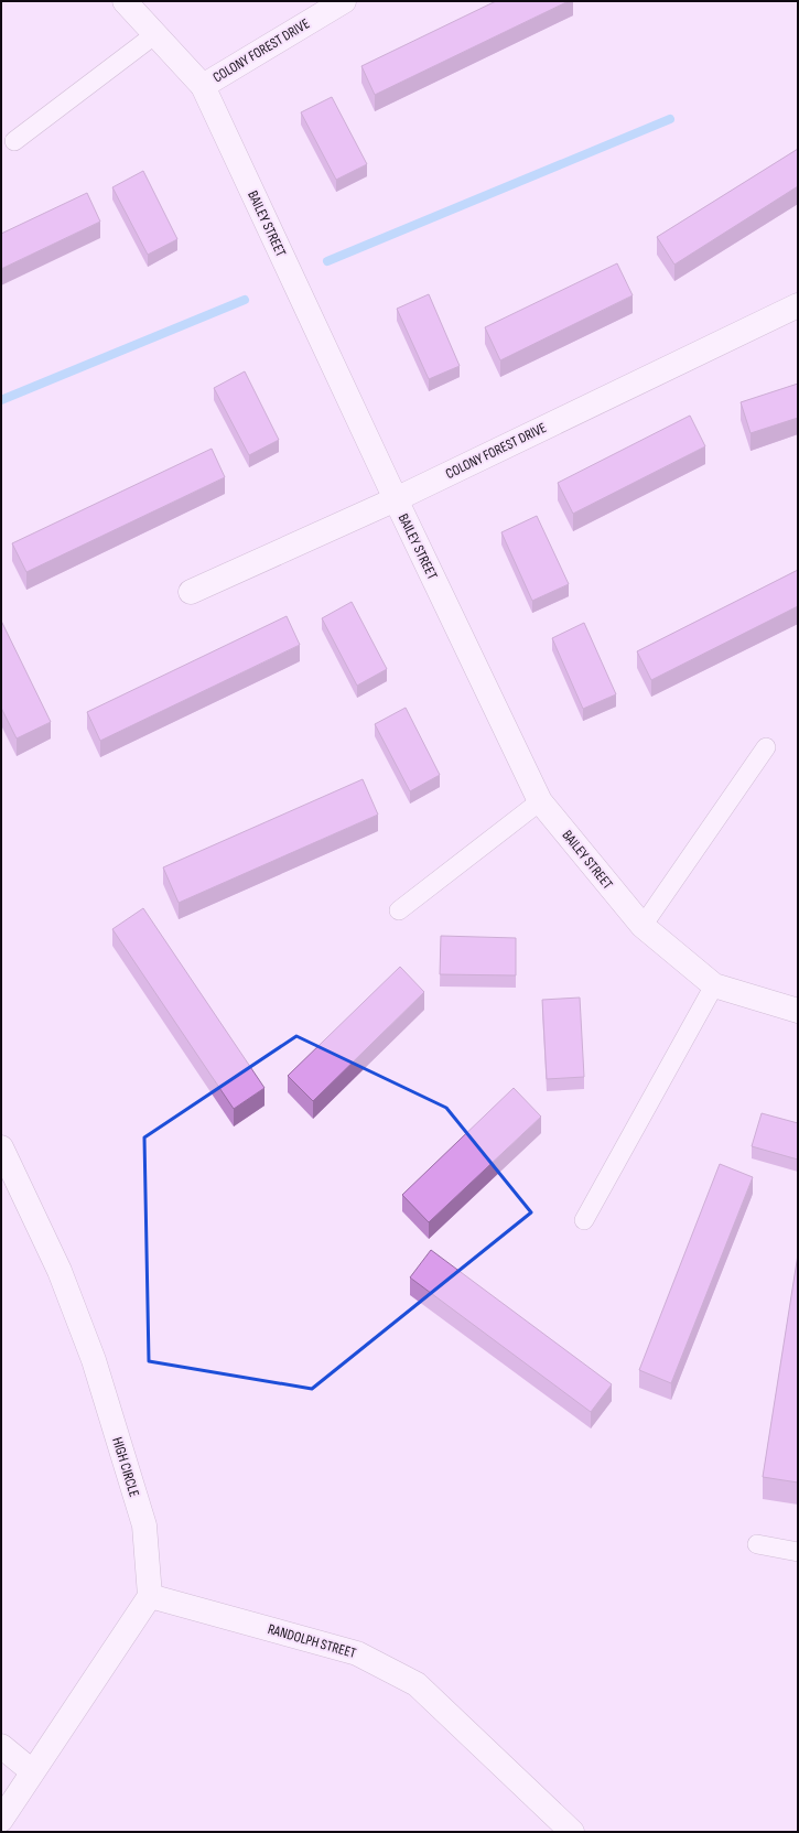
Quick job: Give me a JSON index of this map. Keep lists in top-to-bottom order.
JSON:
{
  "streets": {
    "street": [
      "COLONY FOREST DRIVE",
      "BAILEY STREET",
      "HIGH CIRCLE",
      "RANDOLPH STREET"
    ]
  },
  "crossings": [
    ["COLONY FOREST DRIVE", "BAILEY STREET"],
    ["HIGH CIRCLE", "RANDOLPH STREET"]
  ]
}
